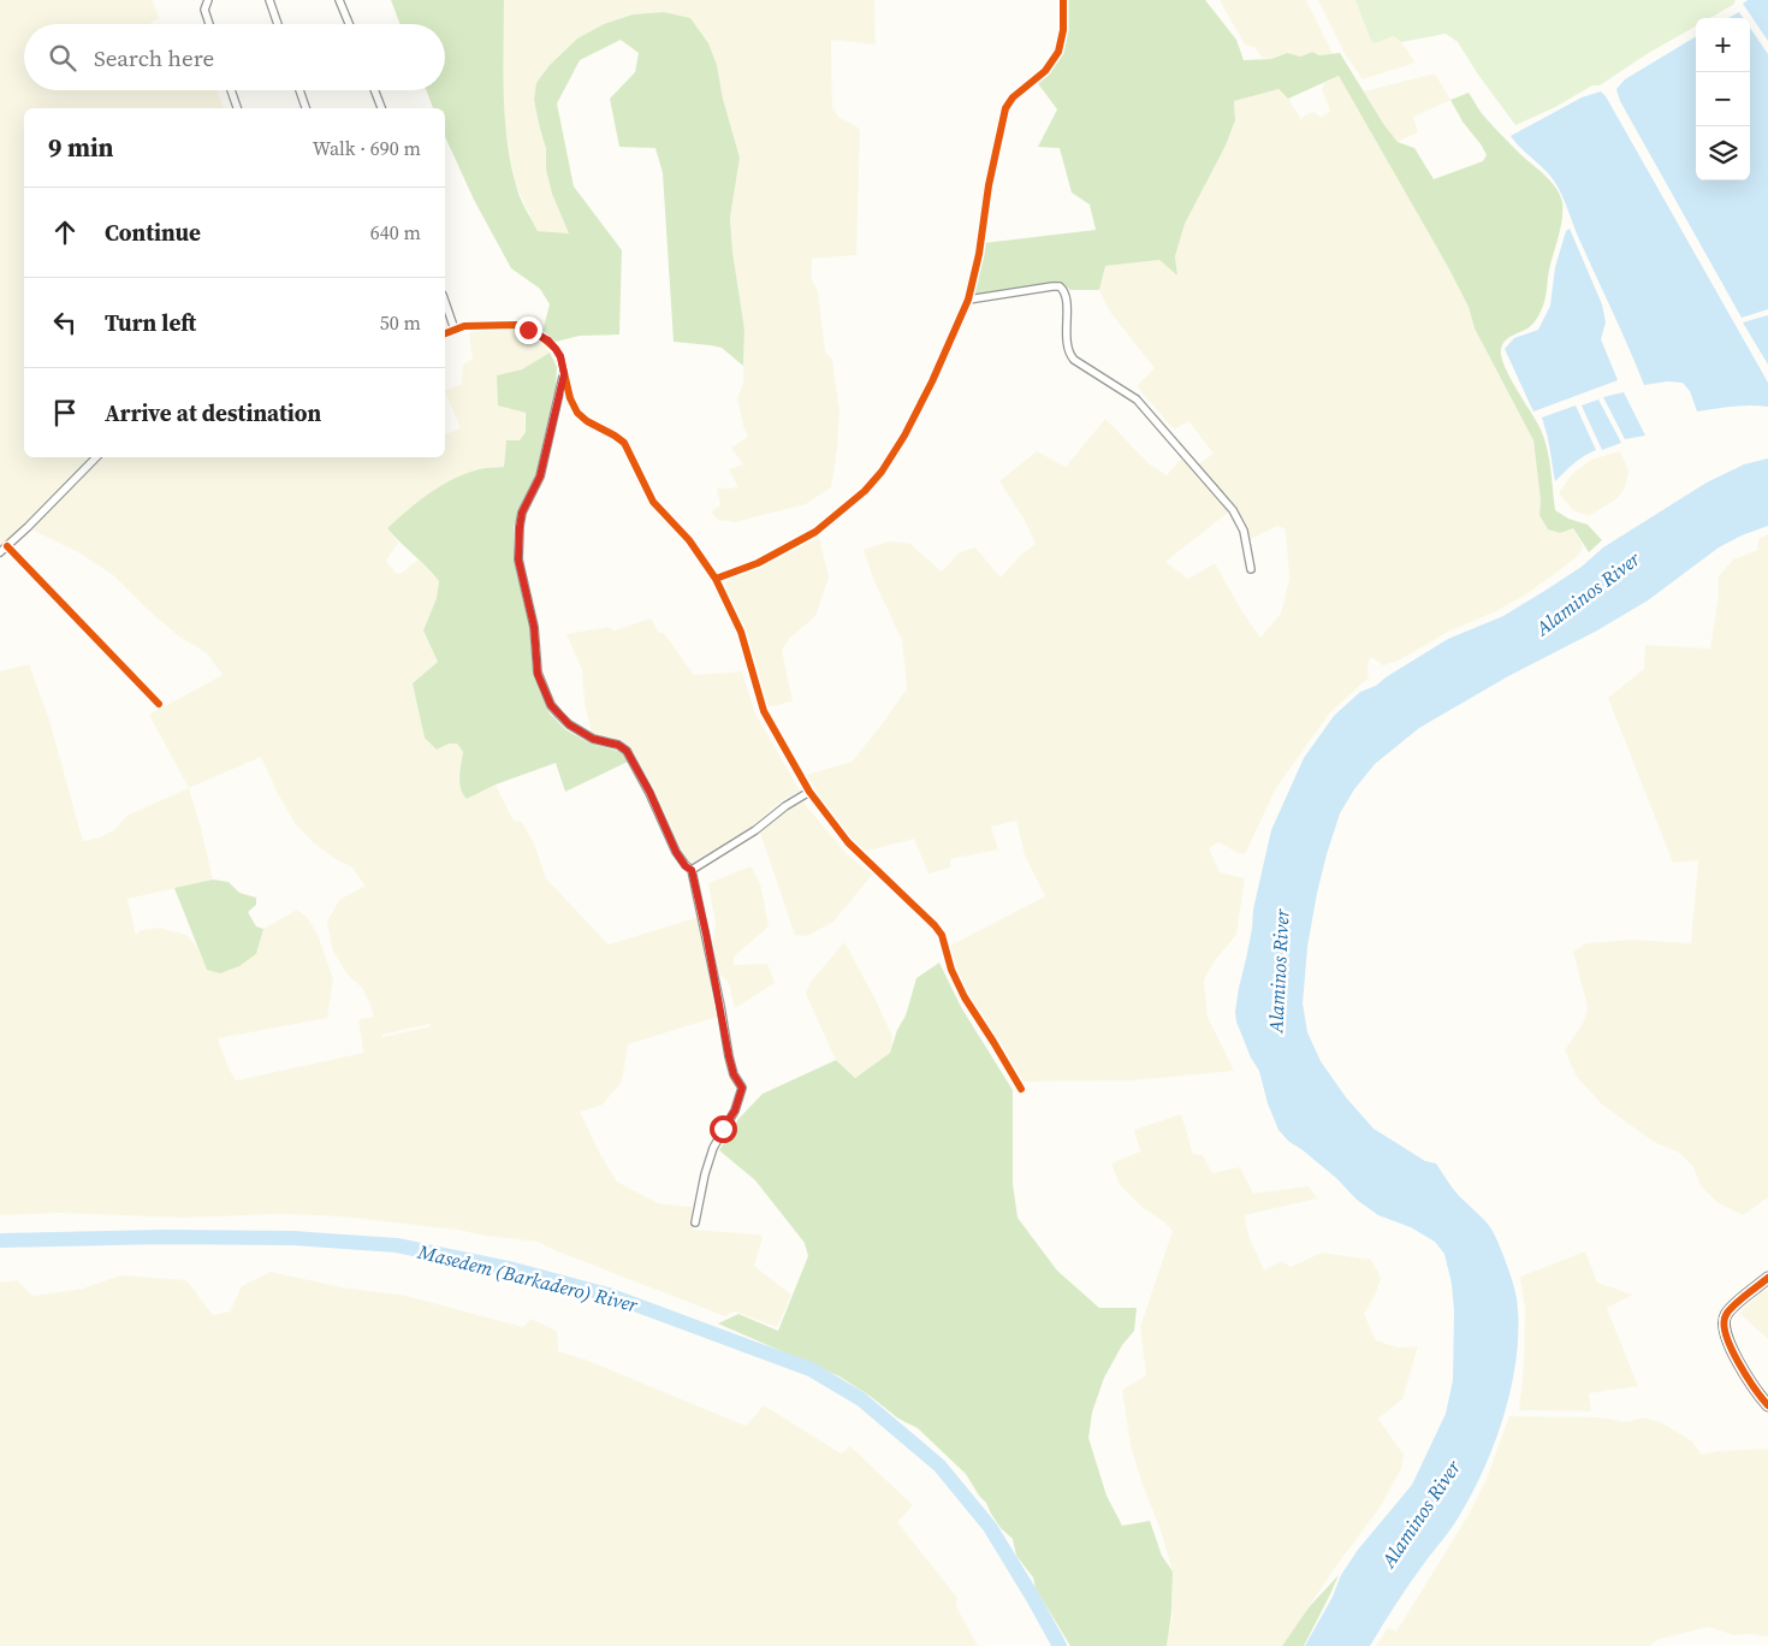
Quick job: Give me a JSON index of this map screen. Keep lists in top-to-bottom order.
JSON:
{
  "water": ["Alaminos River", "Masedem (Barkadero) River"],
  "page": {
    "map_buttons": ["+", "−"],
    "search": "Search here",
    "heading": ["9 min", "Walk · 690 m"],
    "list": [
      ["Continue", "640 m"],
      ["Turn left", "50 m"],
      "Arrive at destination"
    ]
  }
}
